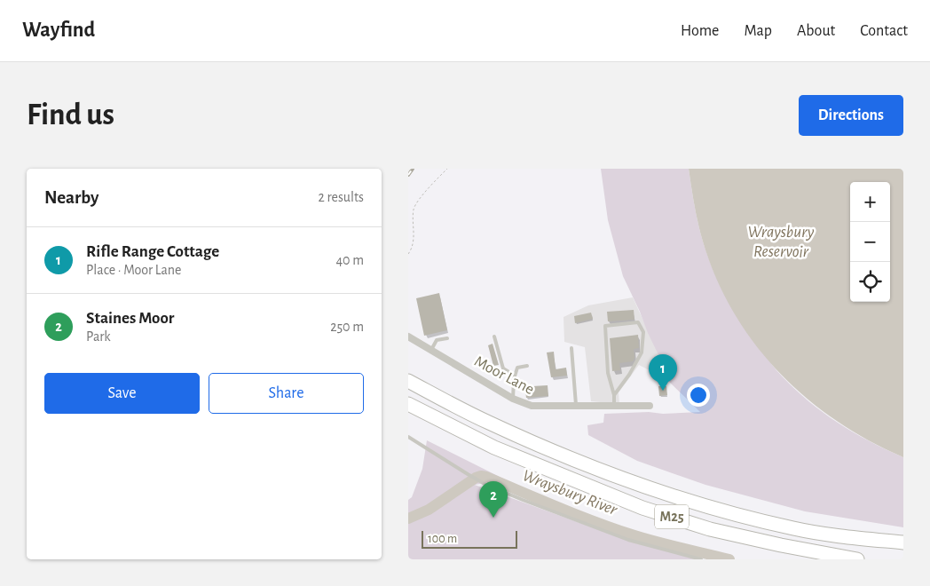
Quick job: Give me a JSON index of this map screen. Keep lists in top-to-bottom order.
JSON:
{
  "streets": {
    "highway": ["M25"],
    "street": ["Moor Lane"]
  },
  "water": ["Wraysbury Reservoir", "Wraysbury River"],
  "scale_bar": "100 m",
  "page": {
    "header": "Wayfind",
    "nav": [
      "Home",
      "Map",
      "About",
      "Contact"
    ],
    "buttons": [
      "Directions",
      ["Save", "Share"]
    ],
    "title": "Find us",
    "heading": ["Nearby", "2 results"],
    "map_buttons": ["+", "−"],
    "list": [
      {
        "mark": "1",
        "name": "Rifle Range Cottage",
        "note": "Place · Moor Lane",
        "value": "40 m"
      },
      {
        "mark": "2",
        "name": "Staines Moor",
        "note": "Park",
        "value": "250 m"
      }
    ],
    "pins": ["1", "2"],
    "scale": "100 m"
  }
}
